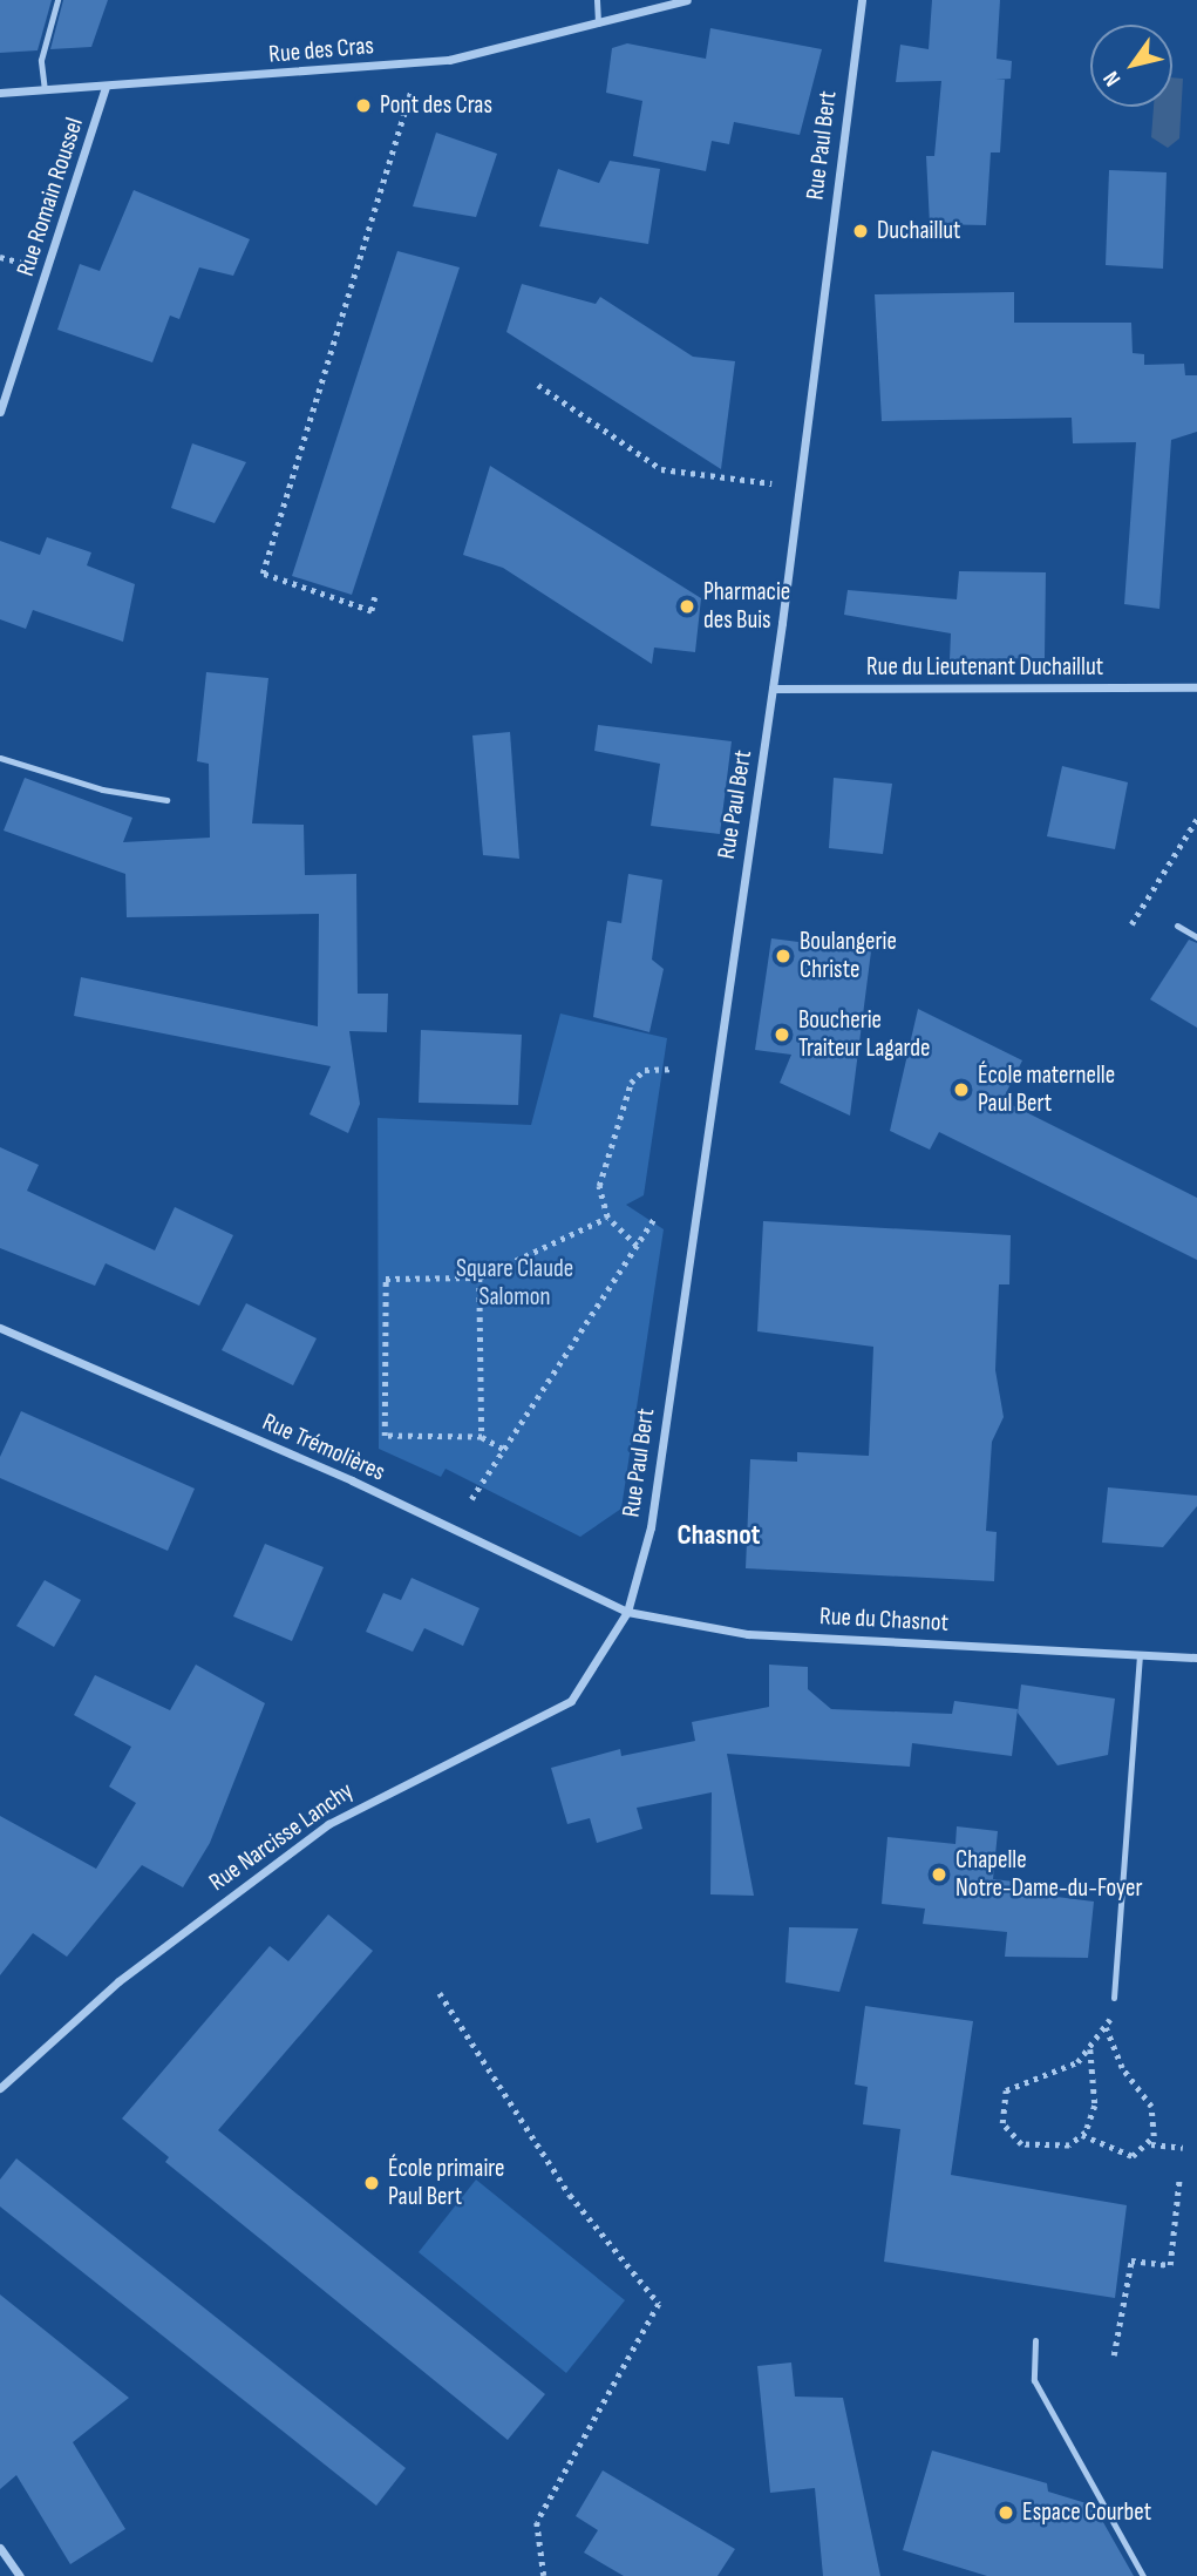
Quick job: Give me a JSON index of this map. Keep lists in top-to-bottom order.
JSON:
{
  "streets": {
    "street": [
      "Rue des Cras",
      "Rue Paul Bert",
      "Rue Romain Roussel",
      "Rue du Lieutenant Duchaillut",
      "Rue Trémolières",
      "Rue du Chasnot",
      "Rue Narcisse Lanchy"
    ]
  },
  "crossings": [
    ["Rue des Cras", "Rue Romain Roussel"],
    ["Rue Paul Bert", "Rue du Lieutenant Duchaillut"],
    ["Rue Paul Bert", "Rue Trémolières"],
    ["Rue Paul Bert", "Rue du Chasnot"],
    ["Rue Paul Bert", "Rue Narcisse Lanchy"],
    ["Rue Trémolières", "Rue du Chasnot"],
    ["Rue Trémolières", "Rue Narcisse Lanchy"],
    ["Rue du Chasnot", "Rue Narcisse Lanchy"]
  ],
  "districts": ["Chasnot"],
  "parks": ["Square Claude Salomon"],
  "places": [
    "Pont des Cras",
    "Duchaillut",
    "Pharmacie des Buis",
    "Boulangerie Christe",
    "Boucherie Traiteur Lagarde",
    "École maternelle Paul Bert",
    "Chapelle Notre-Dame-du-Foyer",
    "École primaire Paul Bert",
    "Espace Courbet"
  ],
  "north": "bottom left"
}
